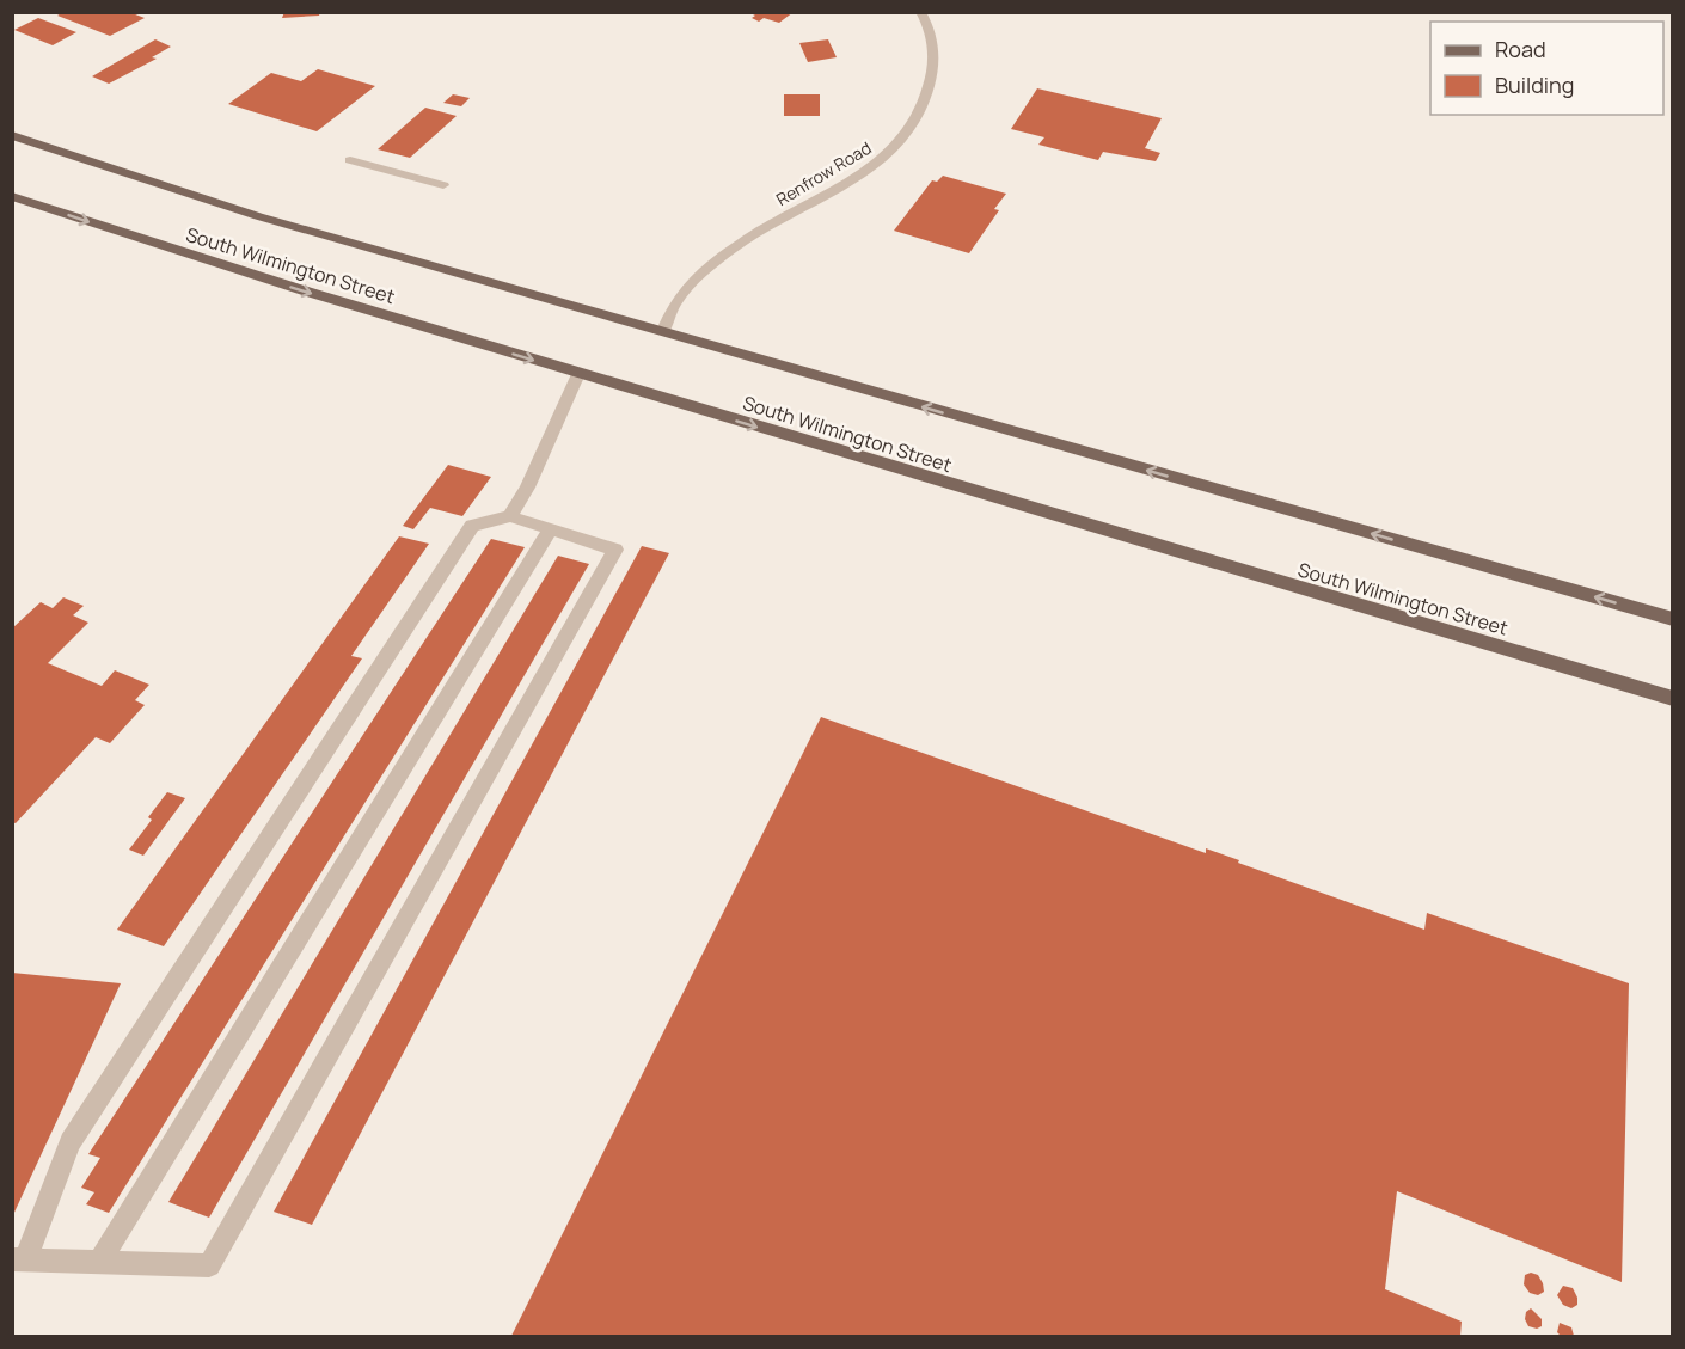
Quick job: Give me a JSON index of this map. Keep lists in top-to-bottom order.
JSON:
{
  "streets": {
    "main road": ["South Wilmington Street"],
    "street": ["Renfrow Road"]
  },
  "crossings": [
    ["Renfrow Road", "South Wilmington Street"]
  ],
  "legend": ["Road", "Building"]
}
